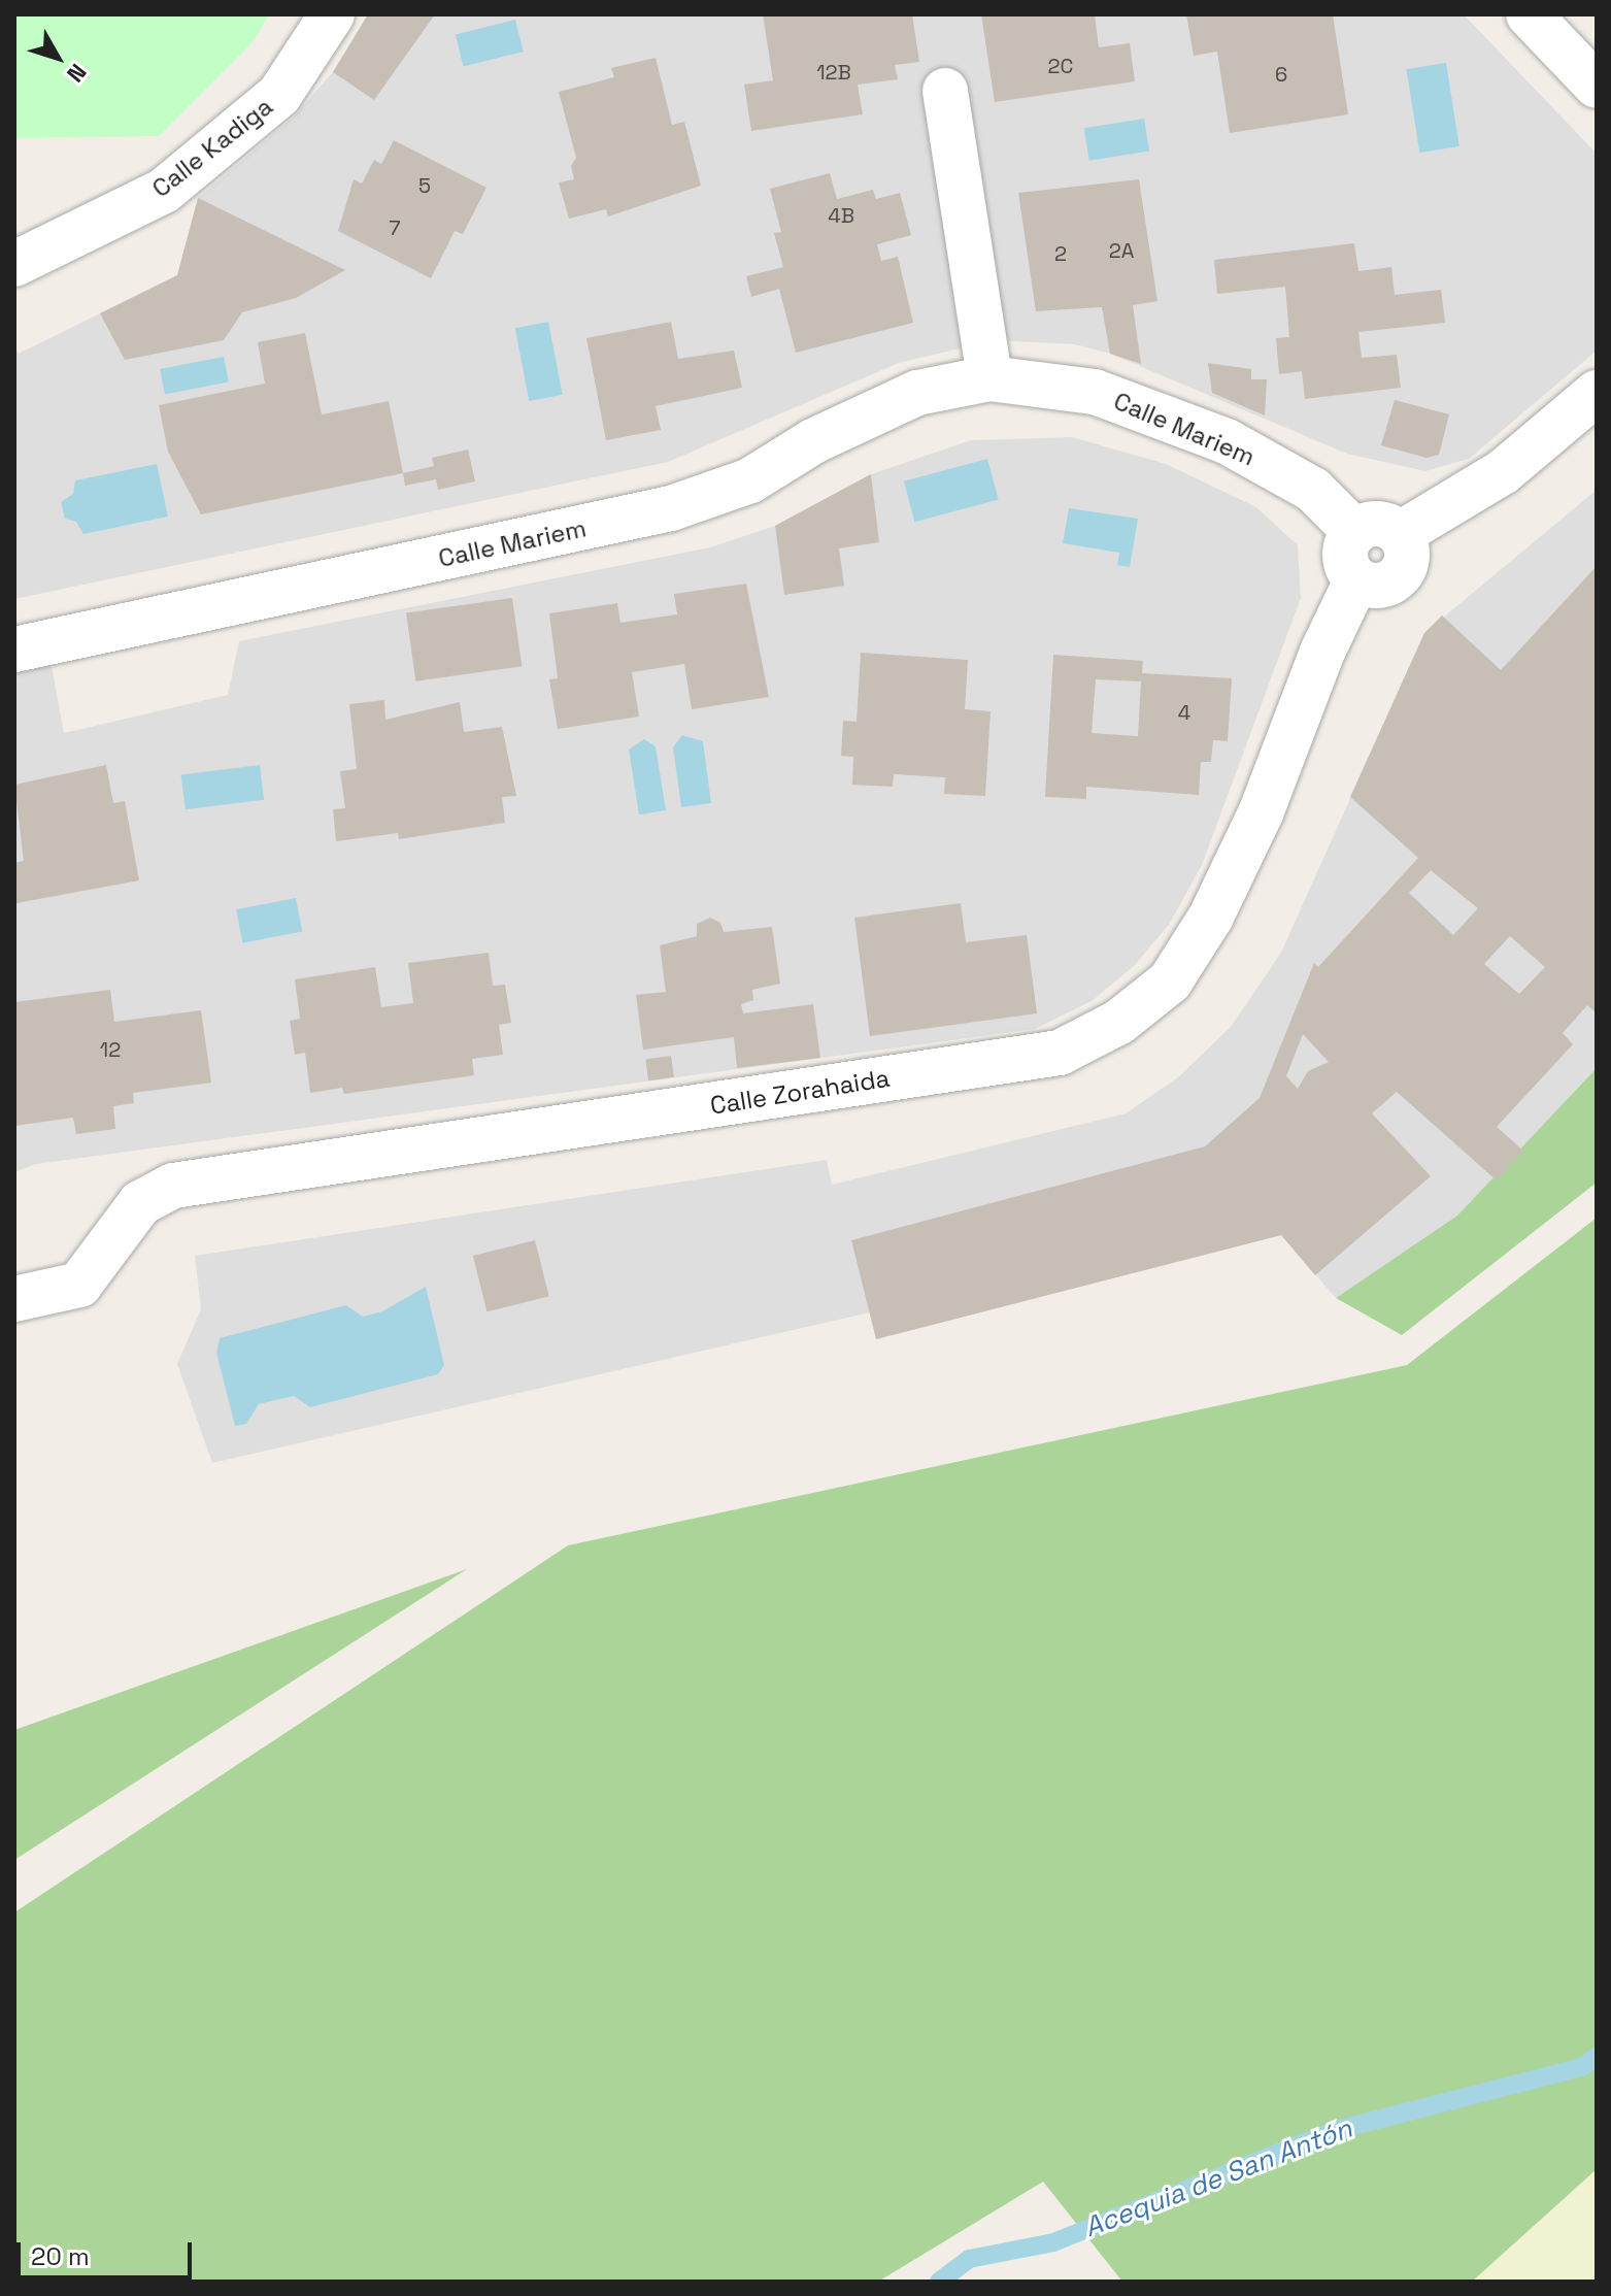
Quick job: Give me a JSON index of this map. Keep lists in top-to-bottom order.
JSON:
{
  "streets": {
    "street": ["Calle Kadiga", "Calle Mariem", "Calle Zorahaida"]
  },
  "crossings": [
    ["Calle Mariem", "Calle Zorahaida"]
  ],
  "water": ["Acequia de San Antón"],
  "house_numbers": [
    "2C",
    "12B",
    "6",
    "5",
    "4B",
    "7",
    "2A",
    "2",
    "4",
    "12"
  ],
  "scale_bar": "20 m",
  "north": "bottom right"
}
